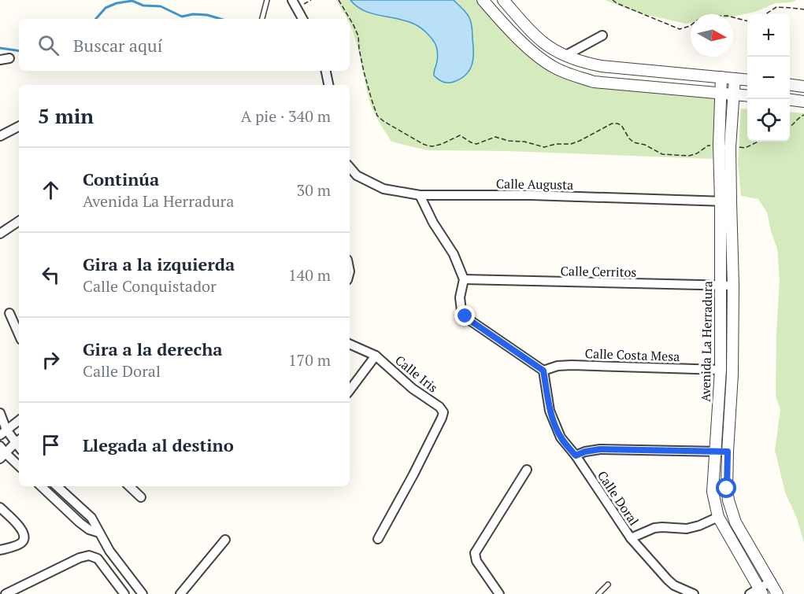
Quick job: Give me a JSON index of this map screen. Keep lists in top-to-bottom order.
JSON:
{
  "streets": {
    "street": [
      "Calle Augusta",
      "Calle Cerritos",
      "Avenida La Herradura",
      "Calle Costa Mesa",
      "Calle Iris",
      "Calle Doral"
    ]
  },
  "crossings": [
    ["Calle Augusta", "Avenida La Herradura"],
    ["Calle Cerritos", "Avenida La Herradura"],
    ["Avenida La Herradura", "Calle Costa Mesa"],
    ["Calle Costa Mesa", "Calle Doral"]
  ],
  "north": "right",
  "page": {
    "map_buttons": ["+", "−"],
    "search": "Buscar aquí",
    "heading": ["5 min", "A pie · 340 m"],
    "list": [
      ["Continúa", "Avenida La Herradura", "30 m"],
      ["Gira a la izquierda", "Calle Conquistador", "140 m"],
      ["Gira a la derecha", "Calle Doral", "170 m"],
      "Llegada al destino"
    ]
  }
}
